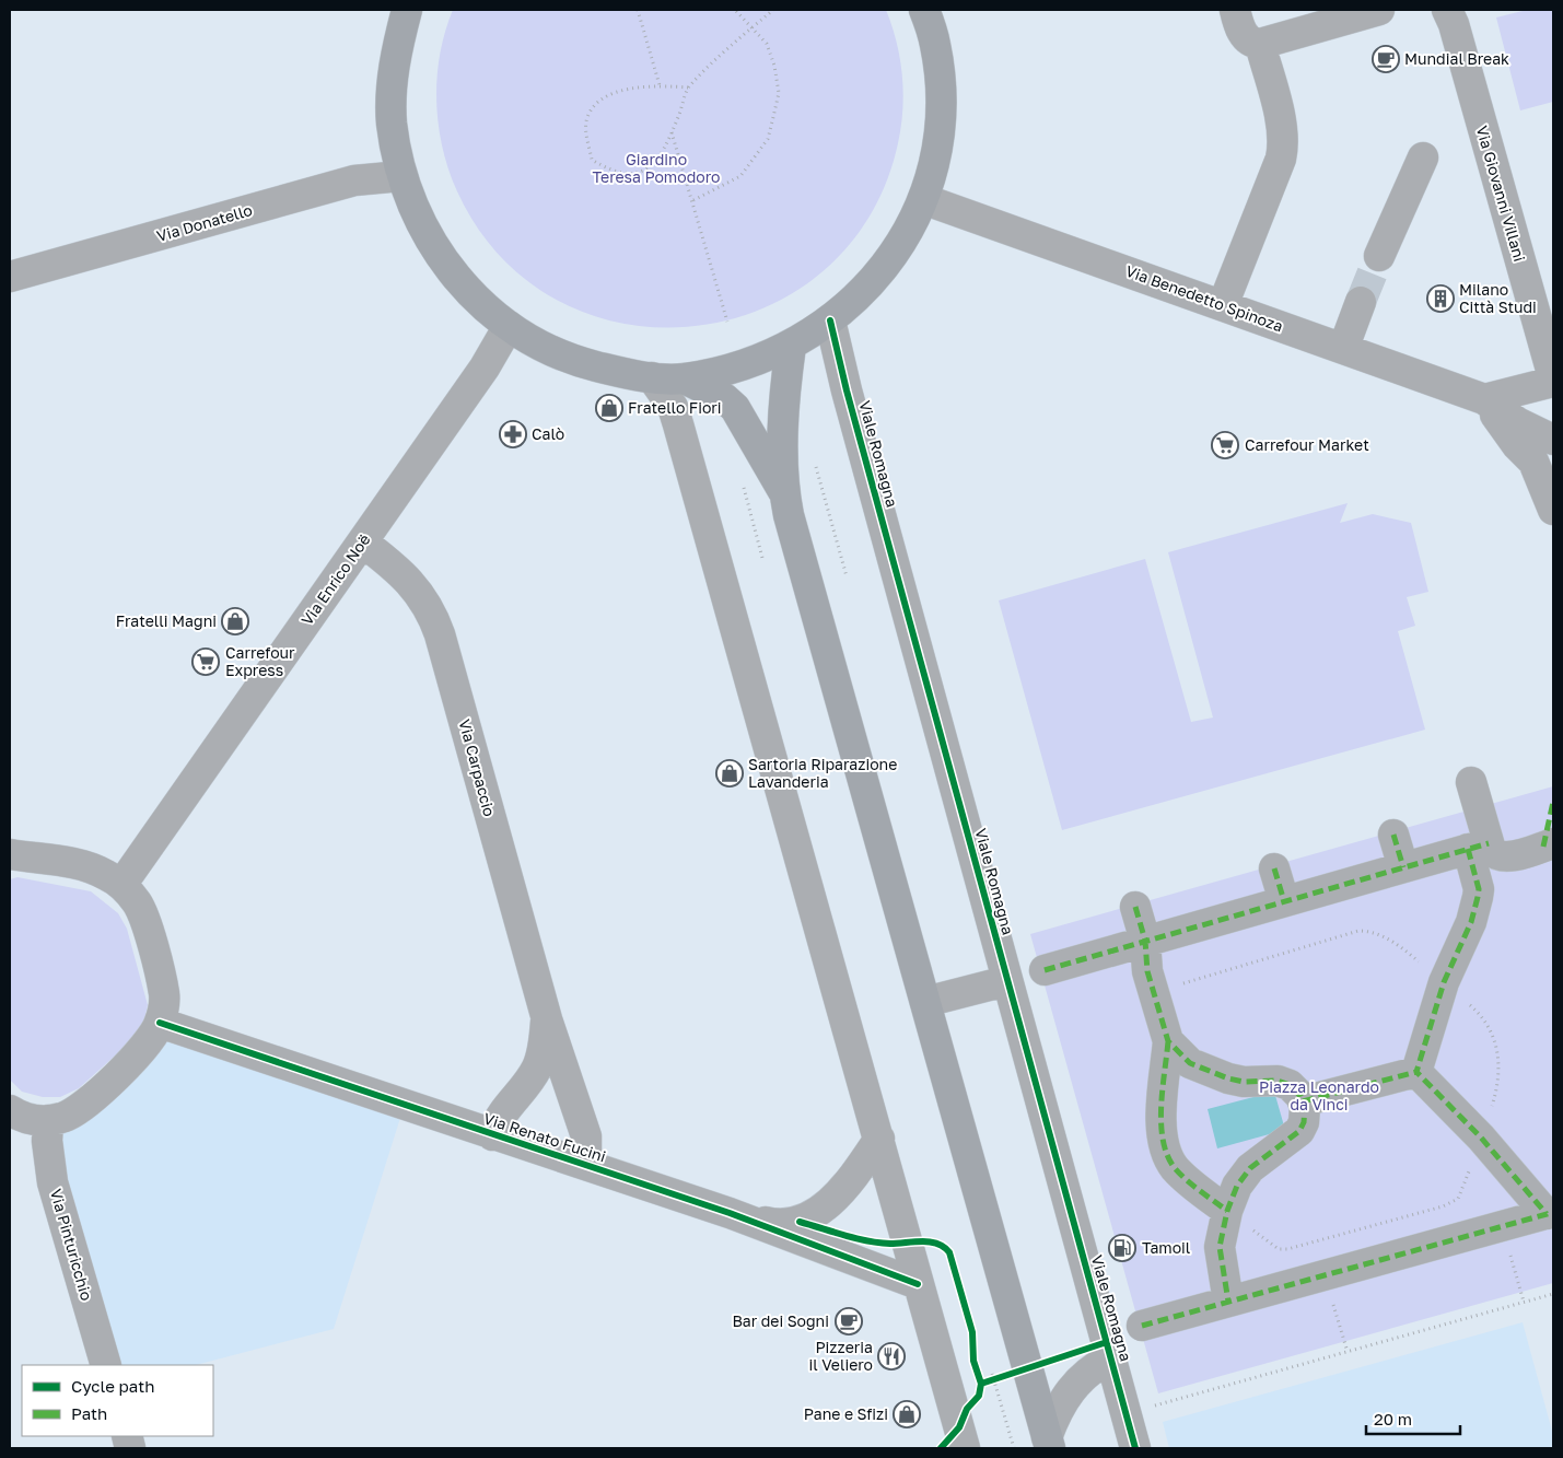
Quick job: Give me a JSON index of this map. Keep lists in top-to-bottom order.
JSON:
{
  "streets": {
    "main road": ["Viale Romagna"],
    "street": [
      "Via Giovanni Villani",
      "Via Donatello",
      "Via Benedetto Spinoza",
      "Via Enrico Noë",
      "Via Carpaccio",
      "Via Renato Fucini",
      "Via Pinturicchio"
    ]
  },
  "crossings": [
    ["Via Enrico Noë", "Via Carpaccio"],
    ["Via Carpaccio", "Via Renato Fucini"]
  ],
  "parks": ["Giardino Teresa Pomodoro", "Piazza Leonardo da Vinci"],
  "places": {
    "cafe": ["Mundial Break", "Bar dei Sogni"],
    "building": ["Milano Città Studi"],
    "shop": [
      "Fratello Fiori",
      "Fratelli Magni",
      "Sartoria Riparazione Lavanderia",
      "Pane e Sfizi"
    ],
    "pharmacy": ["Calò"],
    "supermarket": ["Carrefour Market", "Carrefour Express"],
    "fuel station": ["Tamoil"],
    "restaurant": ["Pizzeria il Veliero"]
  },
  "legend": ["Cycle path", "Path"],
  "scale_bar": "20 m"
}
